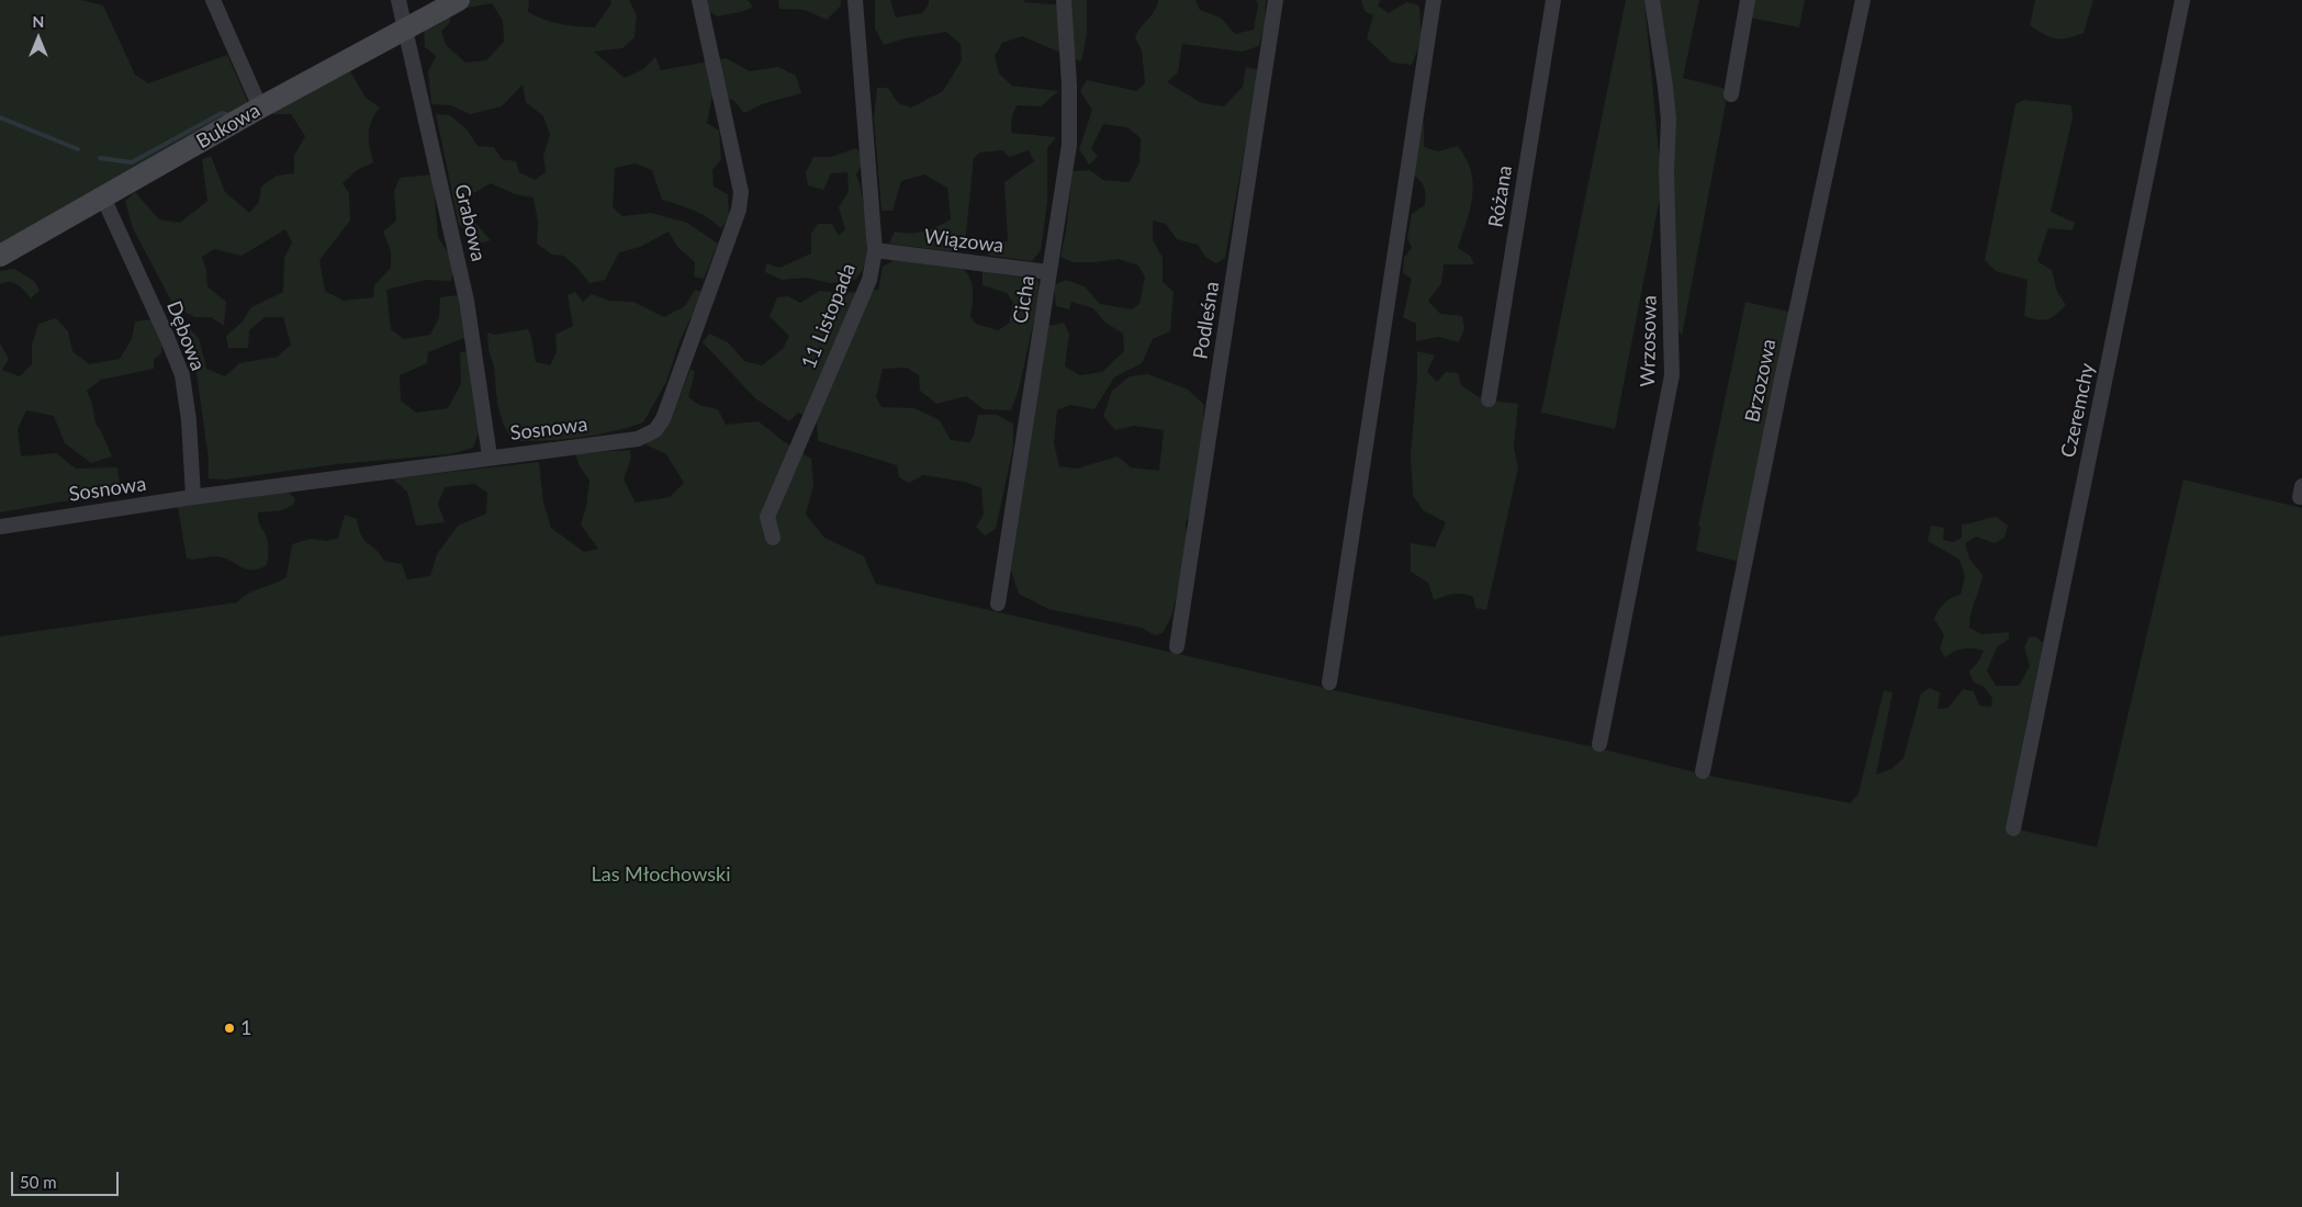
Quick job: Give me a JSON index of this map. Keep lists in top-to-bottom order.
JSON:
{
  "streets": {
    "street": [
      "Bukowa",
      "Różana",
      "Grabowa",
      "Wiązowa",
      "Cicha",
      "11 Listopada",
      "Podleśna",
      "Dębowa",
      "Wrzosowa",
      "Brzozowa",
      "Czeremchy",
      "Sosnowa"
    ]
  },
  "crossings": [
    ["Bukowa", "Grabowa"],
    ["Bukowa", "Dębowa"],
    ["Grabowa", "Sosnowa"],
    ["Wiązowa", "Cicha"],
    ["Wiązowa", "11 Listopada"],
    ["Dębowa", "Sosnowa"]
  ],
  "parks": ["Las Młochowski"],
  "places": ["1"],
  "scale_bar": "50 m",
  "north": "top"
}
